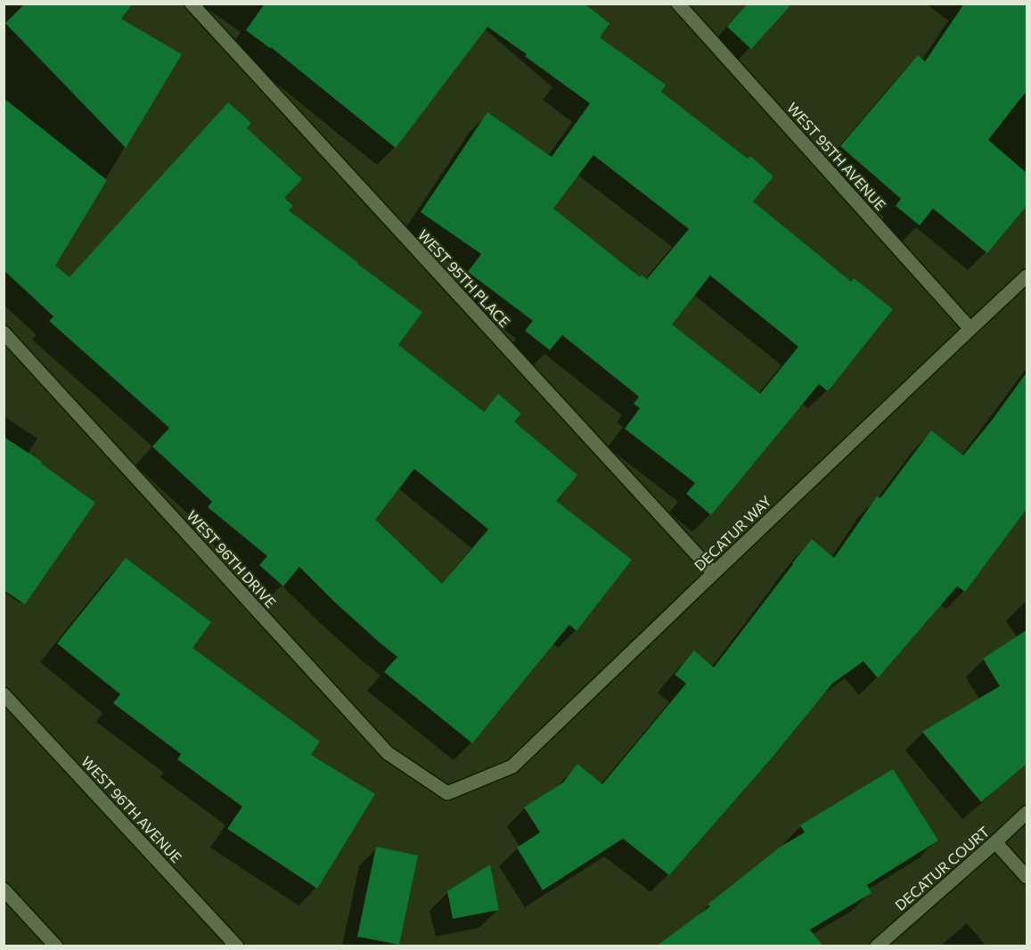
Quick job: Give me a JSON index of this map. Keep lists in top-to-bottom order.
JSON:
{
  "streets": {
    "street": [
      "WEST 95TH AVENUE",
      "WEST 95TH PLACE",
      "DECATUR WAY",
      "WEST 96TH DRIVE",
      "WEST 96TH AVENUE",
      "DECATUR COURT"
    ]
  },
  "crossings": [
    ["WEST 95TH AVENUE", "DECATUR WAY"],
    ["WEST 95TH PLACE", "DECATUR WAY"],
    ["DECATUR WAY", "WEST 96TH DRIVE"]
  ]
}
